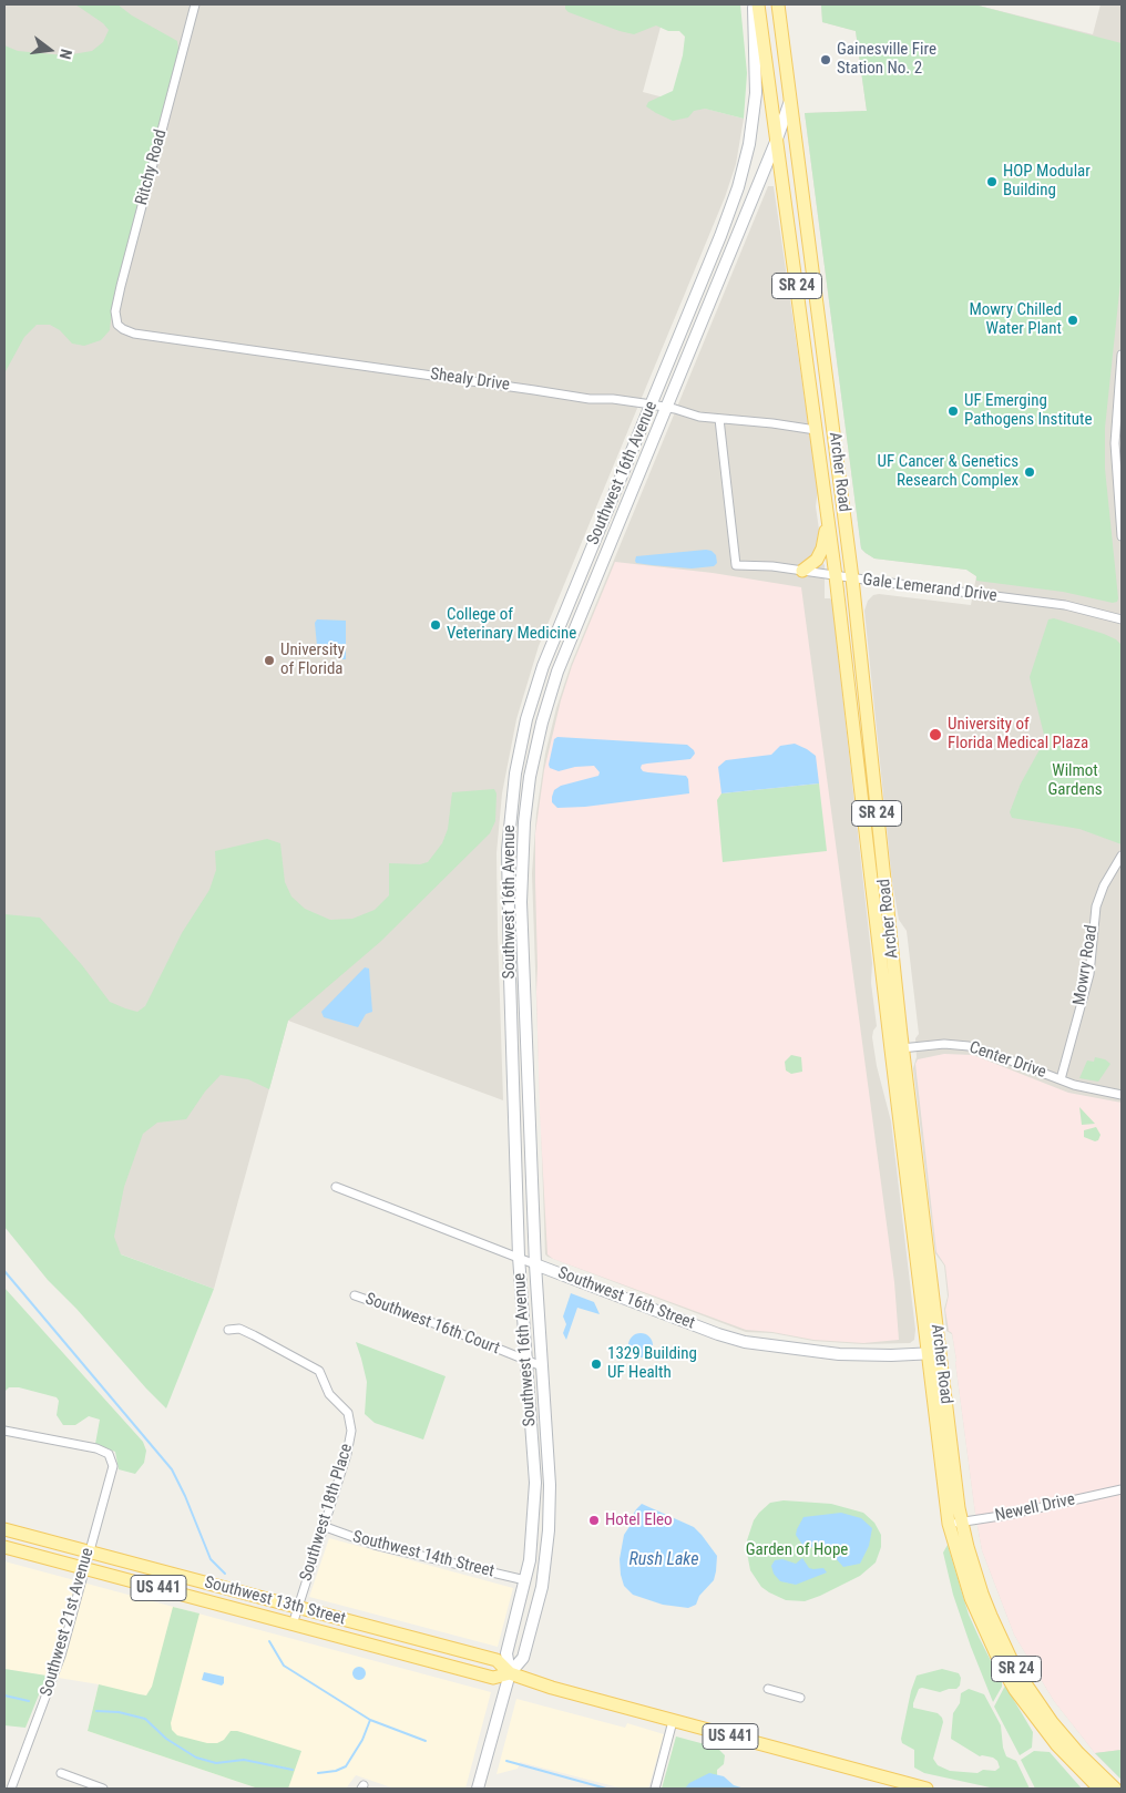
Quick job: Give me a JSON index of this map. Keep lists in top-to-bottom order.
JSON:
{
  "streets": {
    "main road": [
      "SR 24",
      "Archer Road",
      "Southwest 16th Avenue",
      "Southwest 16th Street",
      "US 441",
      "Southwest 13th Street"
    ],
    "street": [
      "Ritchy Road",
      "Shealy Drive",
      "Gale Lemerand Drive",
      "Mowry Road",
      "Center Drive",
      "Southwest 16th Court",
      "Newell Drive",
      "Southwest 18th Place",
      "Southwest 14th Street",
      "Southwest 21st Avenue"
    ]
  },
  "crossings": [
    ["Ritchy Road", "Shealy Drive"],
    ["Shealy Drive", "Archer Road"],
    ["Shealy Drive", "Southwest 16th Avenue"],
    ["Shealy Drive", "Gale Lemerand Drive"],
    ["Archer Road", "Southwest 16th Avenue"],
    ["Archer Road", "Gale Lemerand Drive"],
    ["Archer Road", "Center Drive"],
    ["Archer Road", "Southwest 16th Street"],
    ["Archer Road", "Newell Drive"],
    ["Southwest 16th Avenue", "Southwest 16th Street"],
    ["Southwest 16th Avenue", "Southwest 16th Court"],
    ["Southwest 16th Avenue", "Southwest 14th Street"],
    ["Southwest 16th Avenue", "Southwest 13th Street"],
    ["Mowry Road", "Center Drive"],
    ["Southwest 18th Place", "Southwest 14th Street"],
    ["Southwest 18th Place", "Southwest 13th Street"],
    ["Southwest 13th Street", "Southwest 21st Avenue"]
  ],
  "water": ["Rush Lake"],
  "parks": ["Wilmot Gardens", "Garden of Hope"],
  "places": [
    "Gainesville Fire Station No. 2",
    "HOP Modular Building",
    "Mowry Chilled Water Plant",
    "UF Emerging Pathogens Institute",
    "UF Cancer & Genetics Research Complex",
    "College of Veterinary Medicine",
    "University of Florida",
    "University of Florida Medical Plaza",
    "1329 Building UF Health",
    "Hotel Eleo"
  ],
  "north": "right"
}
